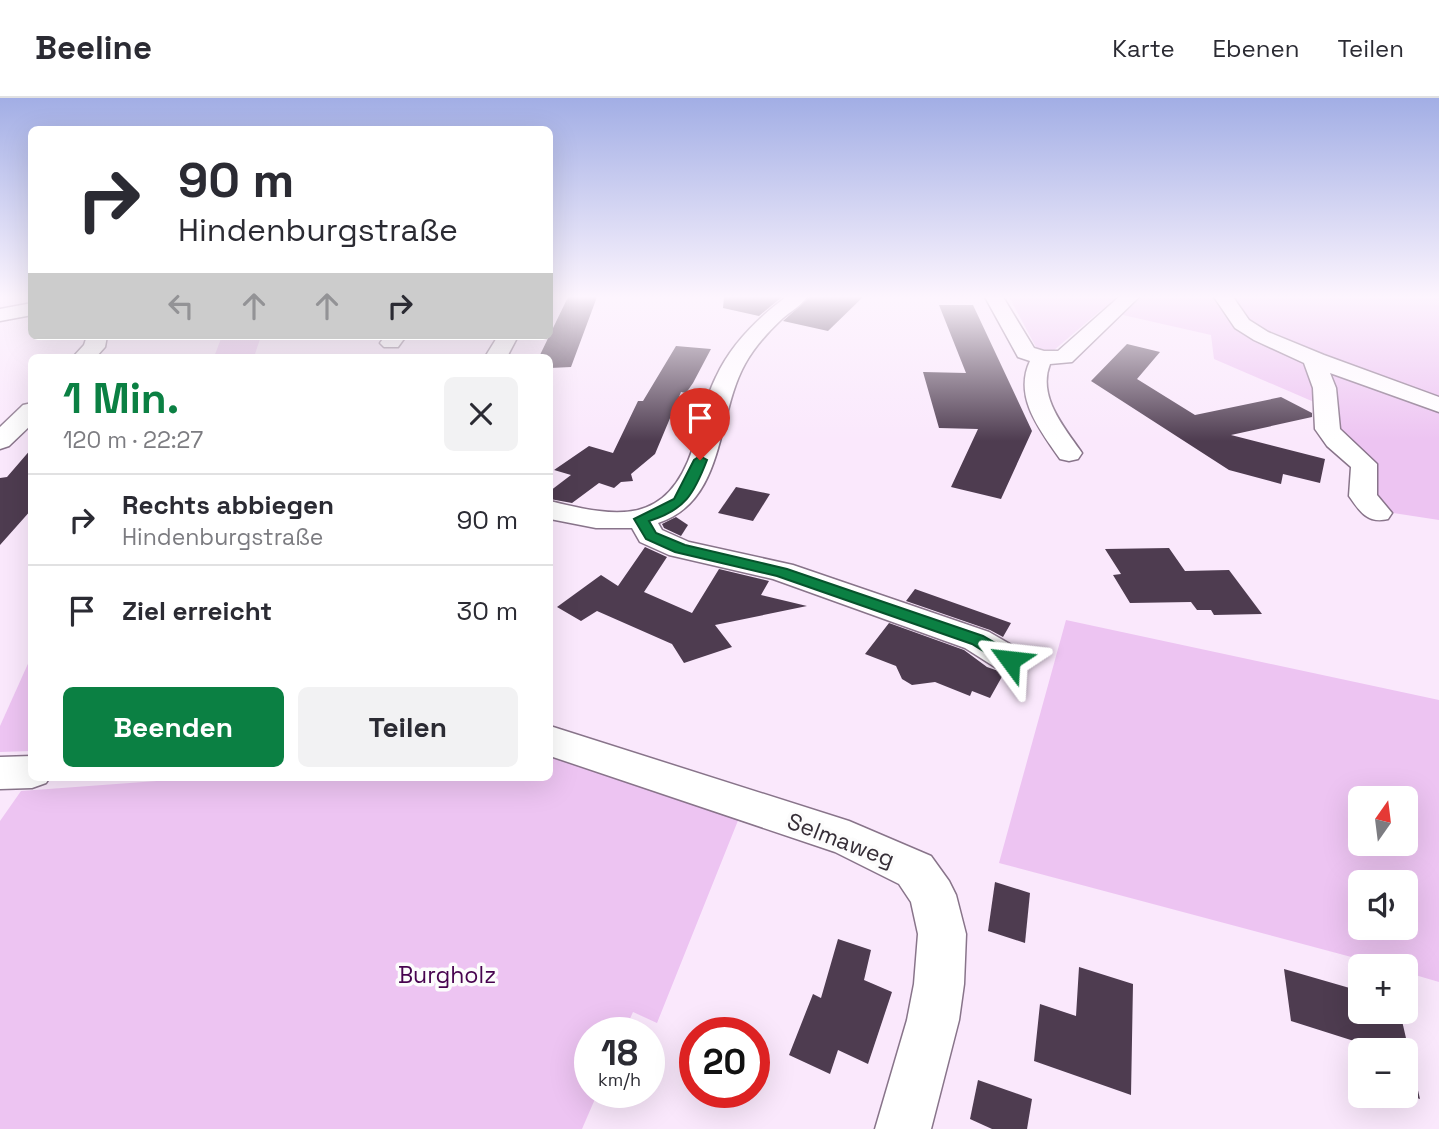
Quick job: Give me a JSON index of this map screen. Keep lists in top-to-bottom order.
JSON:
{
  "streets": {
    "street": ["Selmaweg"]
  },
  "parks": ["Burgholz"],
  "north": "top",
  "page": {
    "header": "Beeline",
    "nav": ["Karte", "Ebenen", "Teilen"],
    "turn": ["90 m", "Hindenburgstraße"],
    "heading": ["1 Min.", "120 m · 22:27"],
    "list": [
      {
        "name": "Rechts abbiegen",
        "note": "Hindenburgstraße",
        "value": "90 m"
      },
      {
        "name": "Ziel erreicht",
        "value": "30 m"
      }
    ],
    "buttons": ["Beenden", "Teilen"],
    "map_buttons": ["+", "−"],
    "speed": "18 km/h",
    "limit": "20"
  }
}
